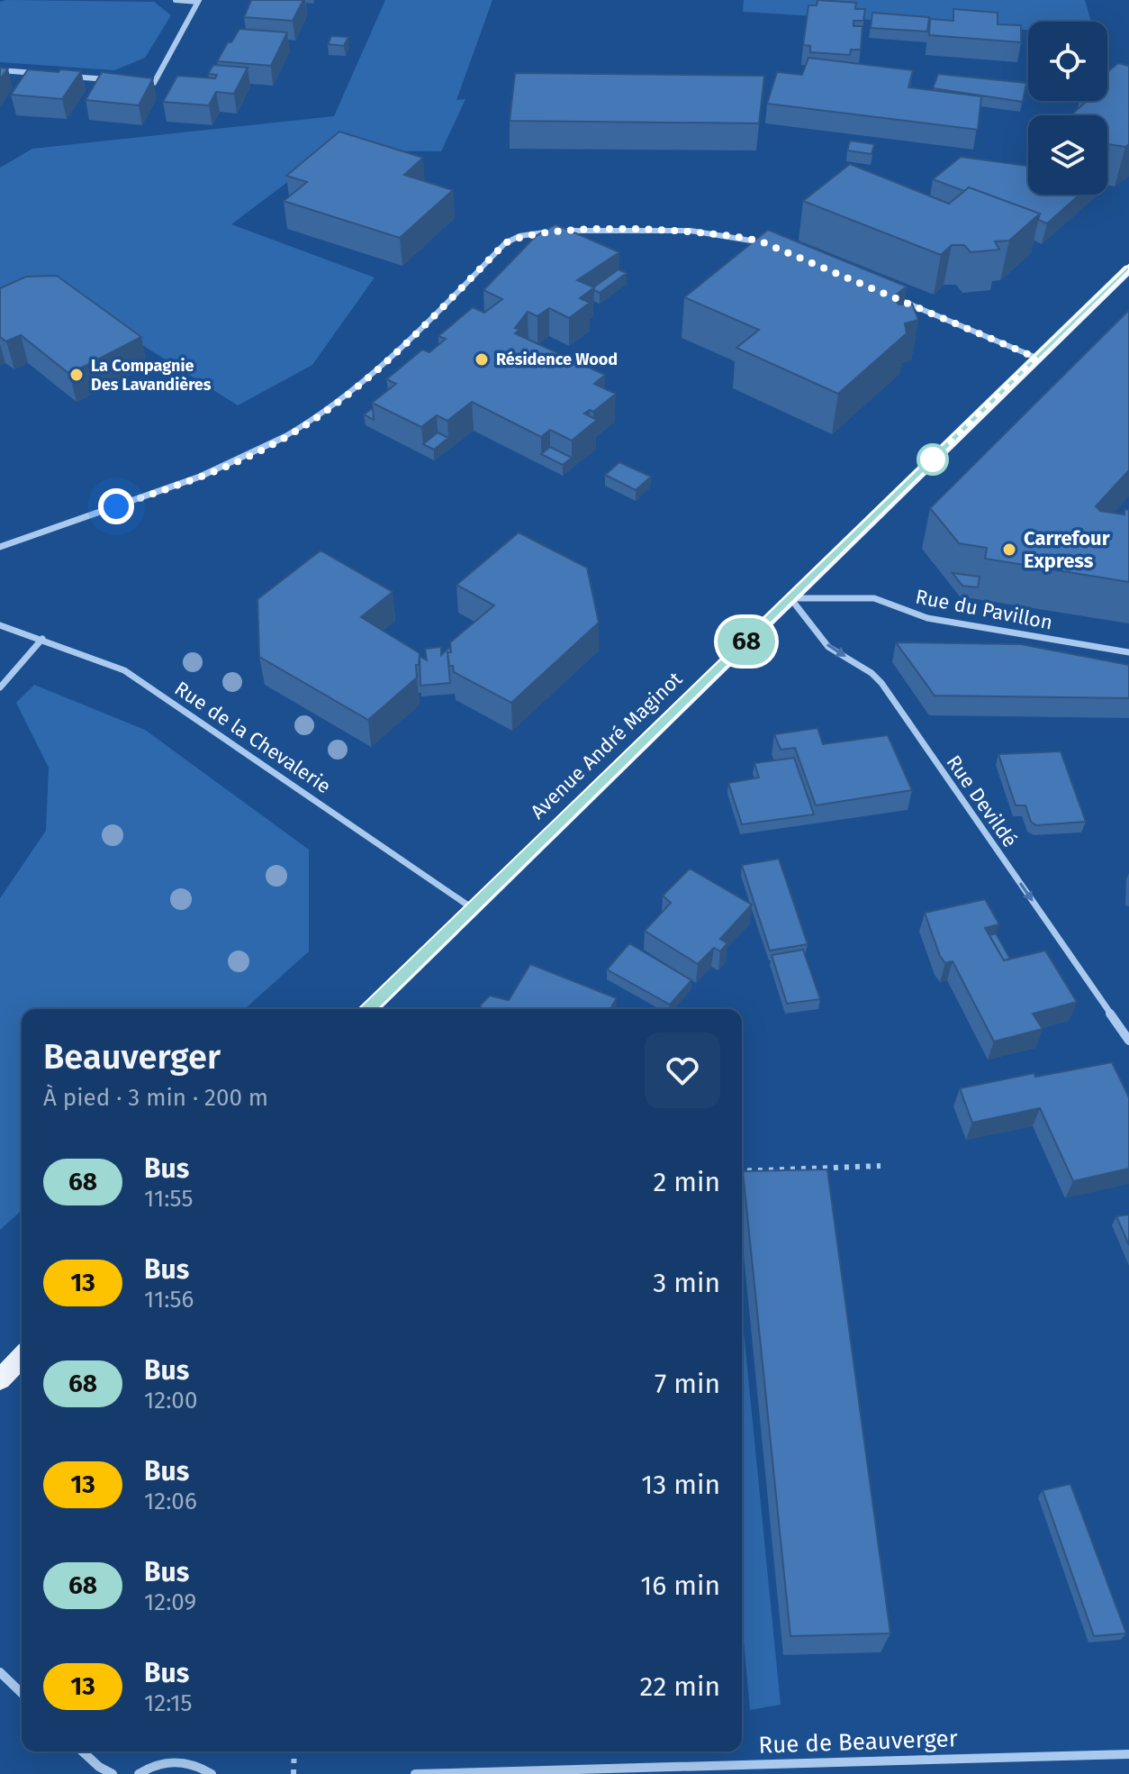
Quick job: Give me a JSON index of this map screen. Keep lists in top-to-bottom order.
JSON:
{
  "streets": {
    "main road": ["Avenue André Maginot"],
    "street": [
      "Rue du Pavillon",
      "Rue de la Chevalerie",
      "Rue Devildé",
      "Rue de Beauverger"
    ]
  },
  "crossings": [
    ["Rue du Pavillon", "Avenue André Maginot"],
    ["Rue du Pavillon", "Rue Devildé"],
    ["Rue de la Chevalerie", "Avenue André Maginot"],
    ["Avenue André Maginot", "Rue Devildé"]
  ],
  "one_way": ["Rue Devildé"],
  "places": ["Résidence Wood", "La Compagnie Des Lavandières", "Carrefour Express"],
  "lines": ["bus line 68"],
  "page": {
    "on_map": "68",
    "heading": ["Beauverger", "À pied · 3 min · 200 m"],
    "list": [
      {
        "mark": "68",
        "name": "Bus",
        "note": "11:55",
        "value": "2 min"
      },
      {
        "mark": "13",
        "name": "Bus",
        "note": "11:56",
        "value": "3 min"
      },
      {
        "mark": "68",
        "name": "Bus",
        "note": "12:00",
        "value": "7 min"
      },
      {
        "mark": "13",
        "name": "Bus",
        "note": "12:06",
        "value": "13 min"
      },
      {
        "mark": "68",
        "name": "Bus",
        "note": "12:09",
        "value": "16 min"
      },
      {
        "mark": "13",
        "name": "Bus",
        "note": "12:15",
        "value": "22 min"
      }
    ]
  }
}
